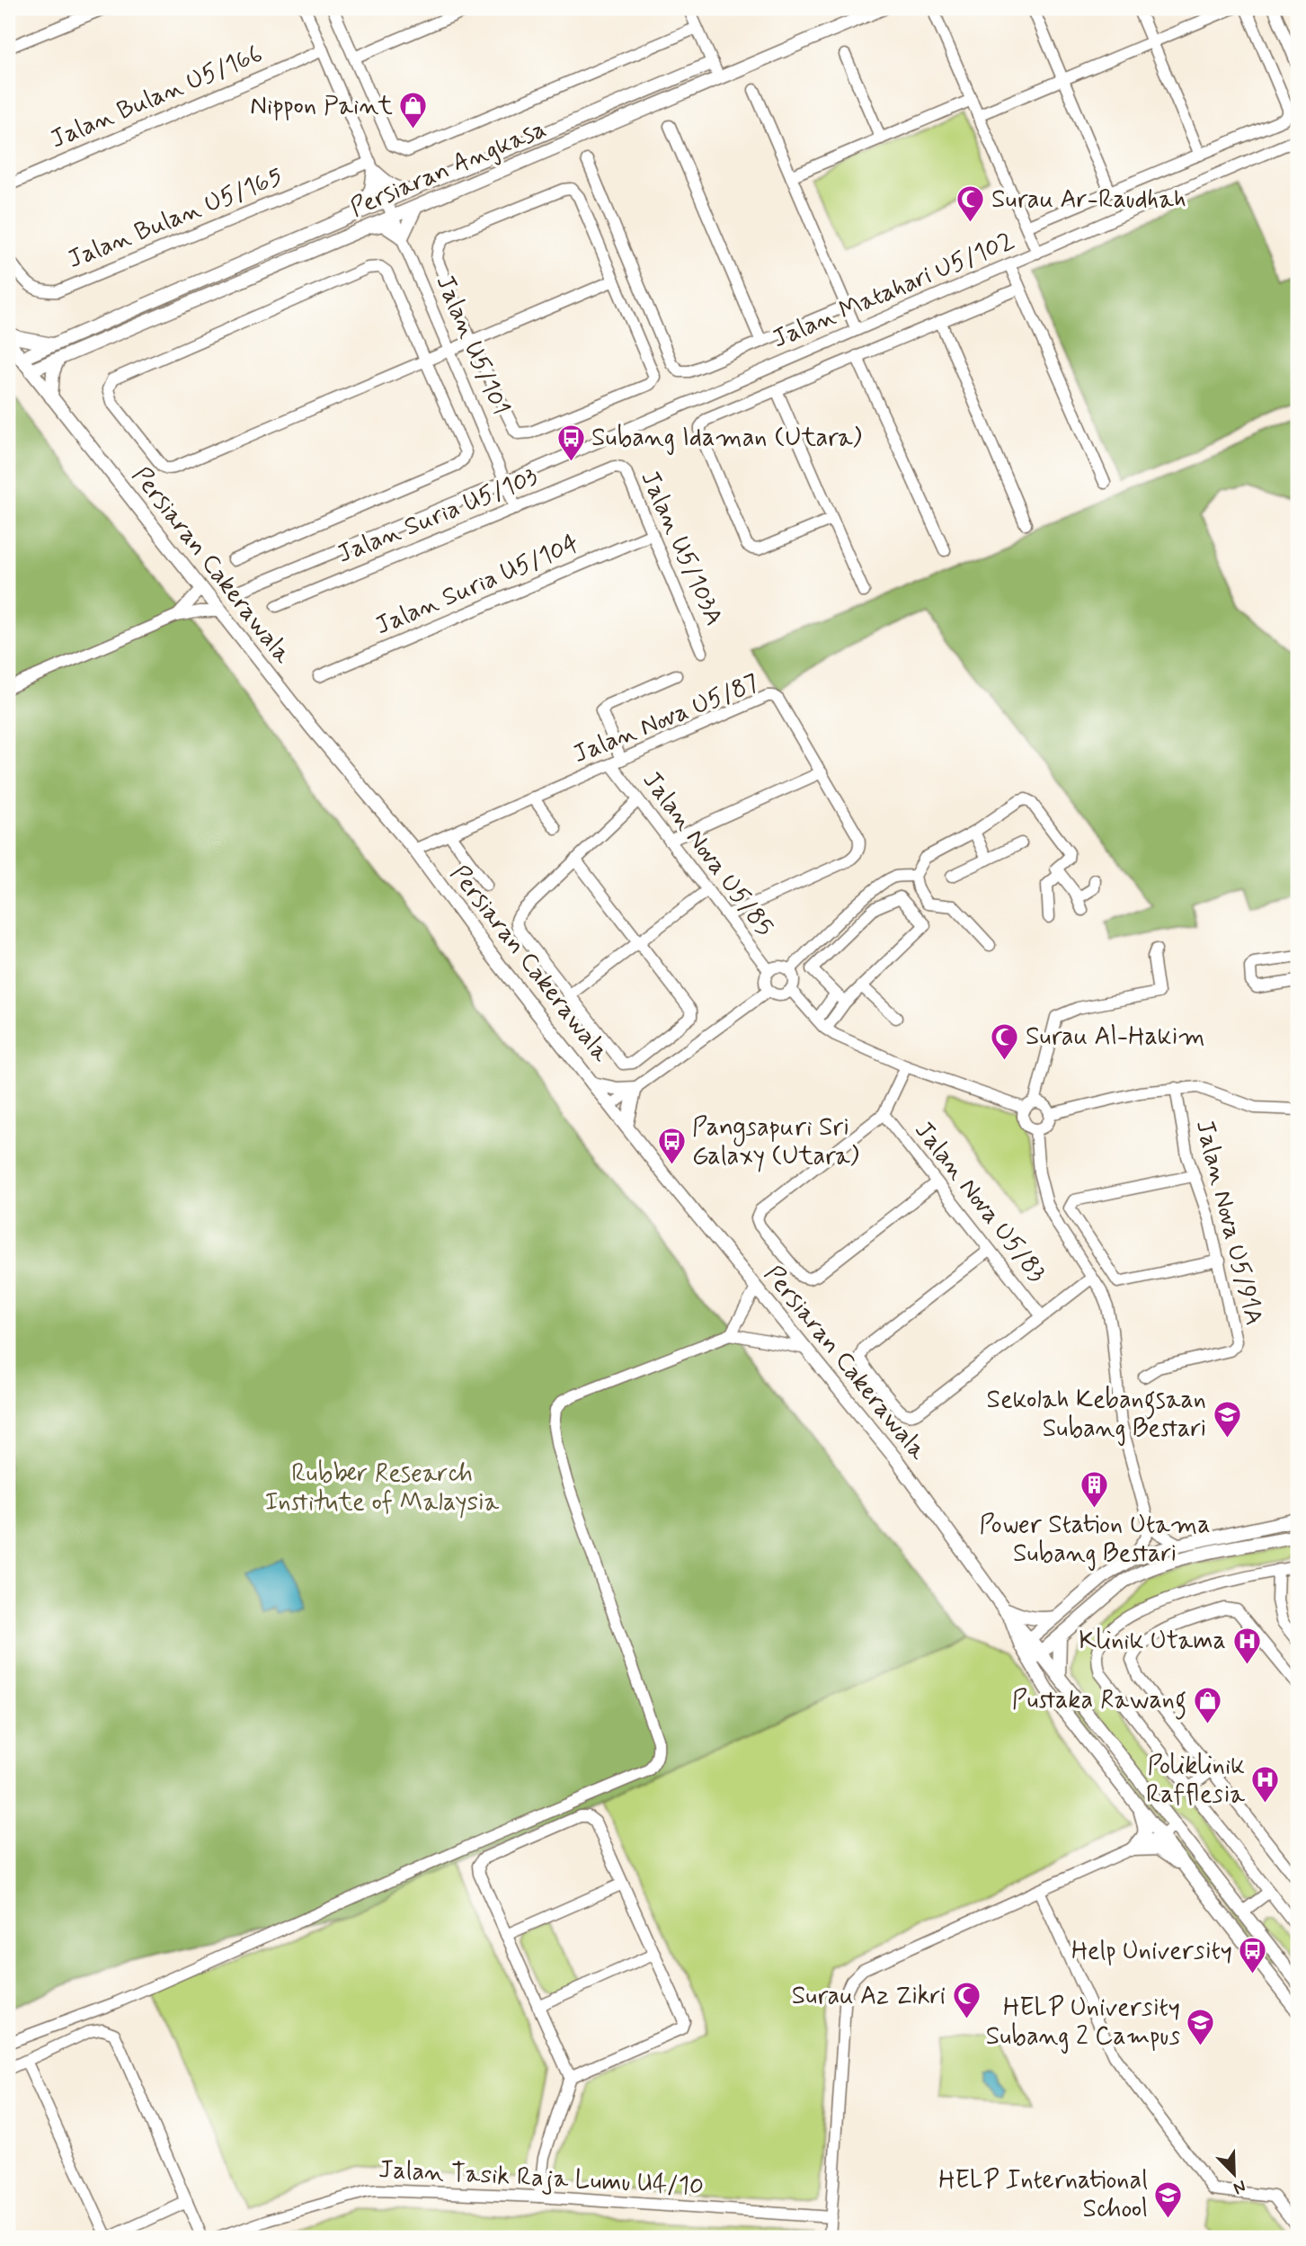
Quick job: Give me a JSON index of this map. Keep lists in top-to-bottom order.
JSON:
{
  "streets": {
    "street": [
      "Jalan Bulan U5/166",
      "Persiaran Angkasa",
      "Jalan Bulan U5/165",
      "Jalan Matahari U5/102",
      "Jalan U5/101",
      "Jalan Suria U5/103",
      "Jalan U5/103A",
      "Persiaran Cakerawala",
      "Jalan Suria U5/104",
      "Jalan Nova U5/87",
      "Jalan Nova U5/85",
      "Jalan Nova U5/83",
      "Jalan Nova U5/91A",
      "Jalan Tasik Raja Lumu U4/10"
    ]
  },
  "crossings": [
    ["Jalan Bulan U5/166", "Jalan U5/101"],
    ["Persiaran Angkasa", "Jalan U5/101"],
    ["Persiaran Angkasa", "Persiaran Cakerawala"],
    ["Jalan Bulan U5/165", "Jalan U5/101"],
    ["Jalan Matahari U5/102", "Jalan U5/101"],
    ["Jalan U5/101", "Jalan Suria U5/103"],
    ["Jalan Suria U5/103", "Jalan U5/103A"],
    ["Jalan U5/103A", "Jalan Suria U5/104"],
    ["Persiaran Cakerawala", "Jalan Nova U5/87"],
    ["Jalan Nova U5/87", "Jalan Nova U5/85"]
  ],
  "parks": ["Rubber Research Institute of Malaysia"],
  "places": {
    "shop": ["Nippon Paint", "Pustaka Rawang"],
    "mosque": ["Surau Ar-Raudhah", "Surau Al-Hakim", "Surau Az Zikri"],
    "bus stop": ["Subang Idaman (Utara)", "Pangsapuri Sri Galaxy (Utara)", "Help University"],
    "school or university": ["Sekolah Kebangsaan Subang Bestari", "HELP University Subang 2 Campus", "HELP International School"],
    "building": ["Power Station Utama Subang Bestari"],
    "hospital": ["Klinik Utama", "Poliklinik Rafflesia"]
  },
  "north": "bottom right"
}
